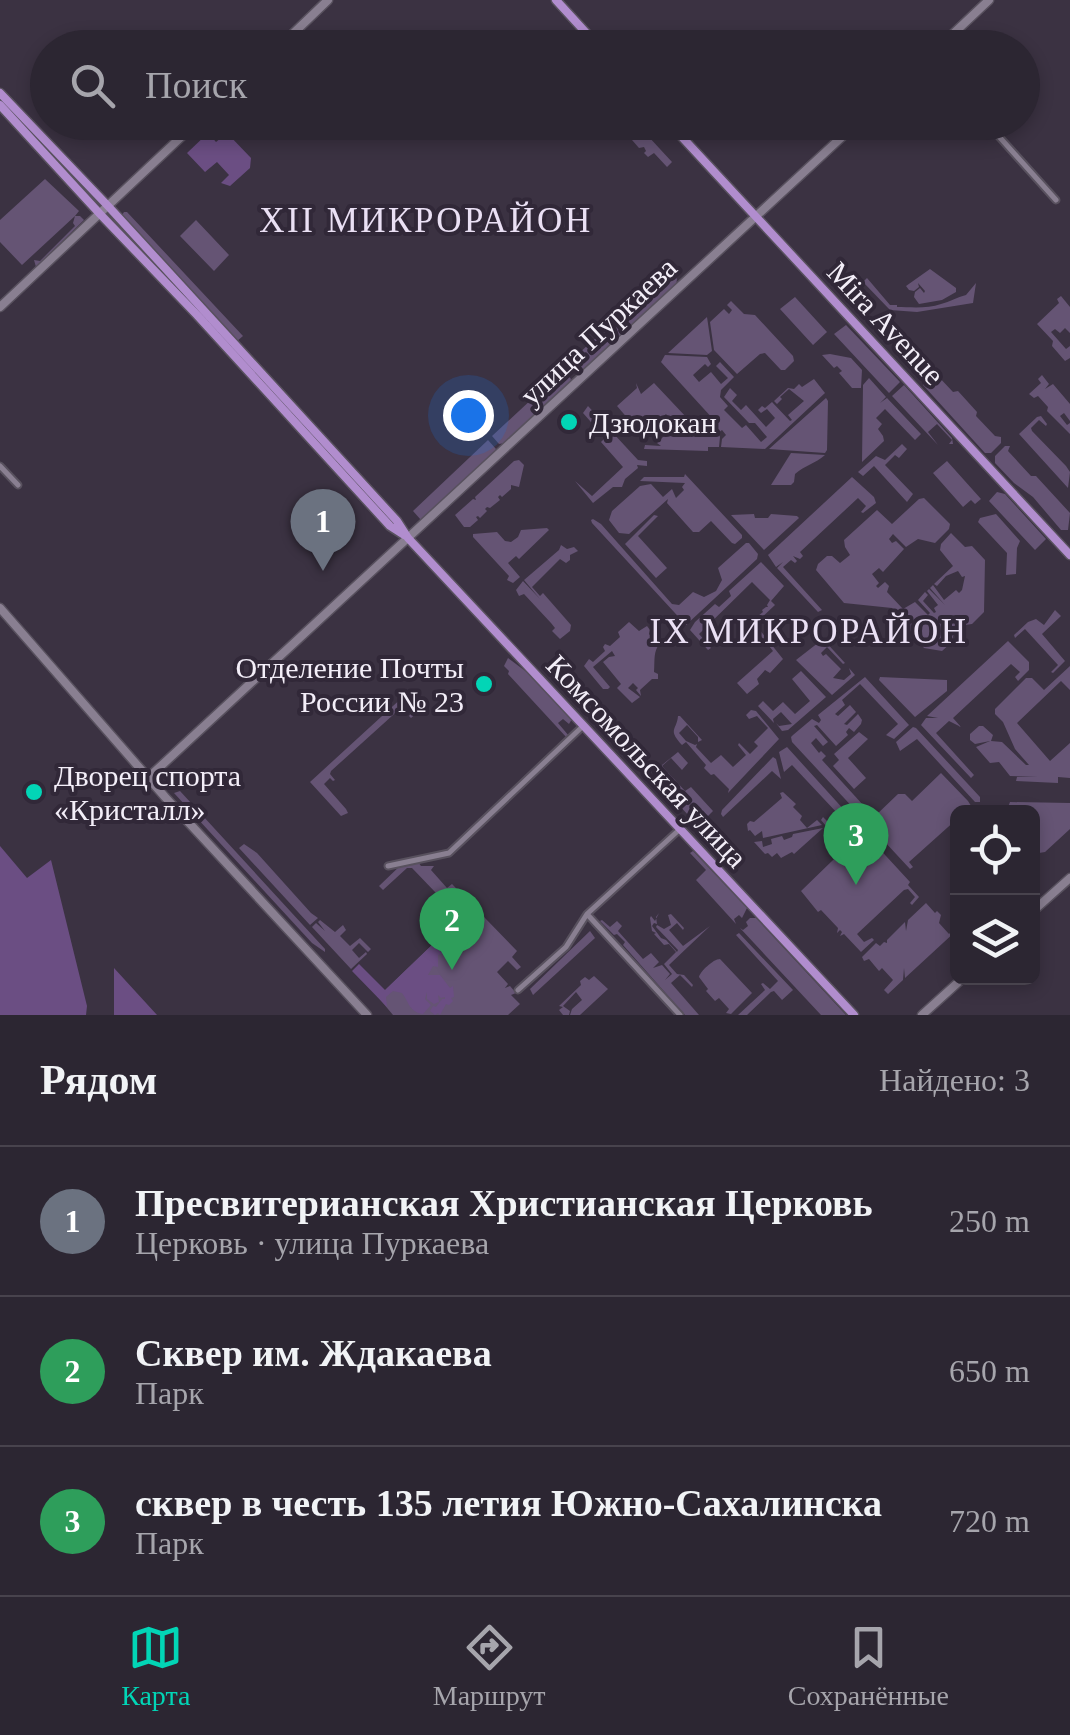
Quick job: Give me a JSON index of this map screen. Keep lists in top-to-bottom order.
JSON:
{
  "streets": {
    "main road": ["Mira Avenue", "улица Пуркаева", "Комсомольская улица"]
  },
  "crossings": [
    ["Mira Avenue", "улица Пуркаева"],
    ["улица Пуркаева", "Комсомольская улица"]
  ],
  "districts": ["XII МИКРОРАЙОН", "IX МИКРОРАЙОН"],
  "places": ["Дзюдокан", "Отделение Почты России № 23", "Дворец спорта «Кристалл»"],
  "page": {
    "search": "Поиск",
    "pins": ["1", "3", "2"],
    "heading": ["Рядом", "Найдено: 3"],
    "list": [
      {
        "mark": "1",
        "name": "Пресвитерианская Христианская Церковь",
        "note": "Церковь · улица Пуркаева",
        "value": "250 m"
      },
      {
        "mark": "2",
        "name": "Сквер им. Ждакаева",
        "note": "Парк",
        "value": "650 m"
      },
      {
        "mark": "3",
        "name": "сквер в честь 135 летия Южно-Сахалинска",
        "note": "Парк",
        "value": "720 m"
      }
    ],
    "nav": ["Карта", "Маршрут", "Сохранённые"]
  }
}
